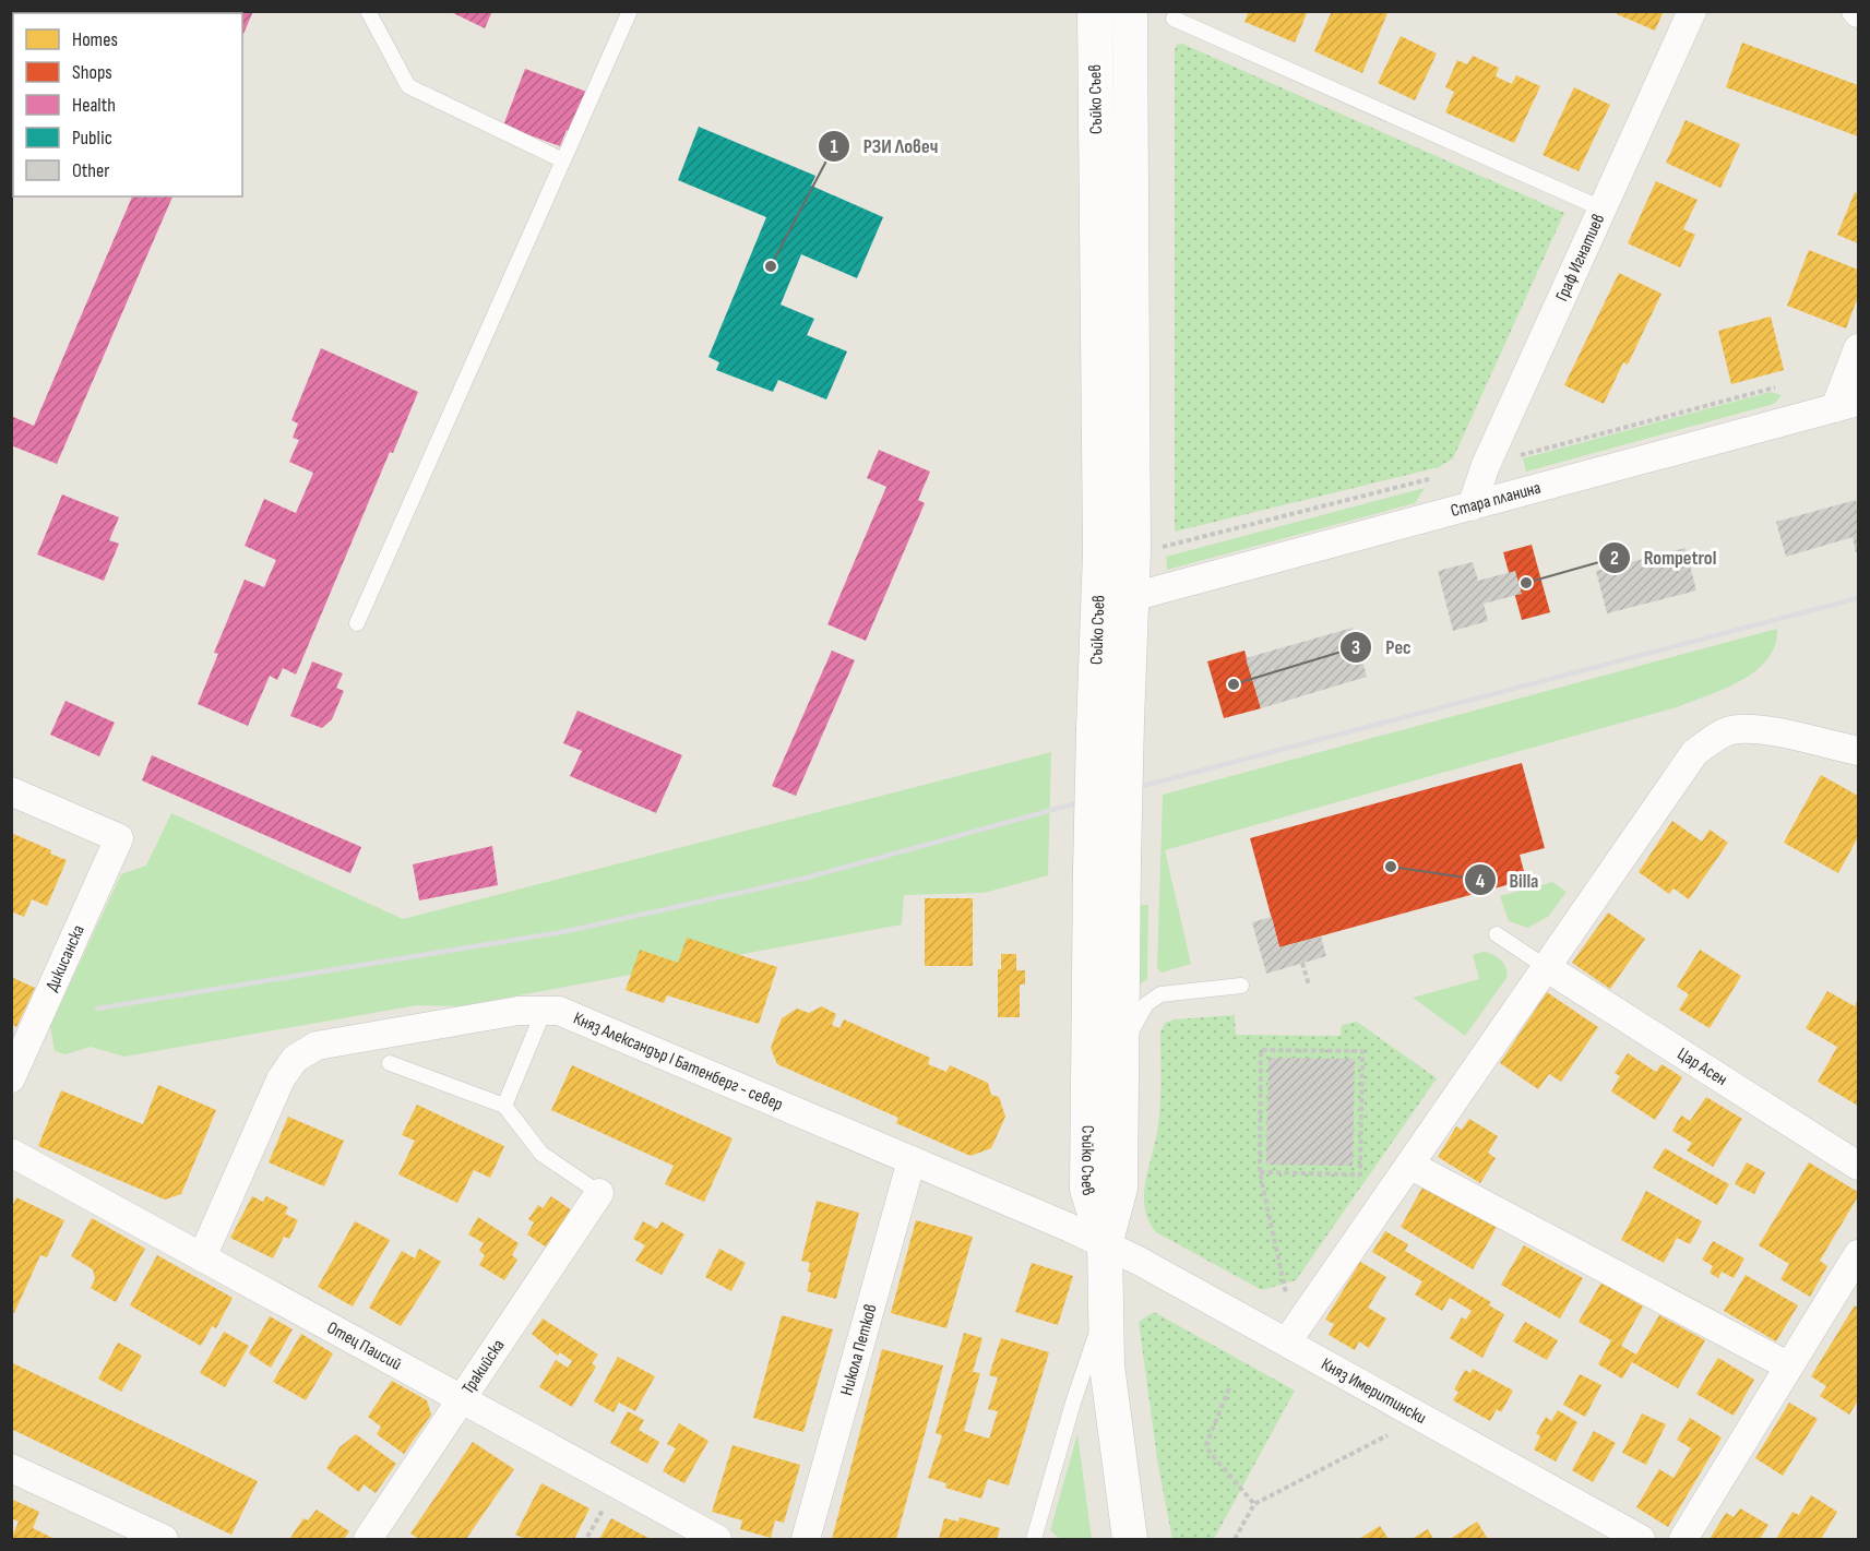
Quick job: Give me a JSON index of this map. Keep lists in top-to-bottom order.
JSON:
{
  "streets": {
    "street": [
      "Съйко Съев",
      "Граф Игнатиев",
      "Стара планина",
      "Дикисанска",
      "Княз Александър I Батенберг - север",
      "Цар Асен",
      "Отец Паисий",
      "Никола Петков",
      "Тракийска",
      "Княз Имеритински"
    ]
  },
  "crossings": [
    ["Съйко Съев", "Стара планина"],
    ["Съйко Съев", "Княз Александър I Батенберг - север"],
    ["Съйко Съев", "Княз Имеритински"],
    ["Граф Игнатиев", "Стара планина"],
    ["Княз Александър I Батенберг - север", "Отец Паисий"],
    ["Княз Александър I Батенберг - север", "Никола Петков"],
    ["Княз Александър I Батенберг - север", "Княз Имеритински"],
    ["Отец Паисий", "Тракийска"]
  ],
  "places": [
    "РЗИ Ловеч",
    "Rompetrol",
    "Рес",
    "Billa"
  ],
  "legend": [
    "Homes",
    "Shops",
    "Health",
    "Public",
    "Other"
  ]
}
